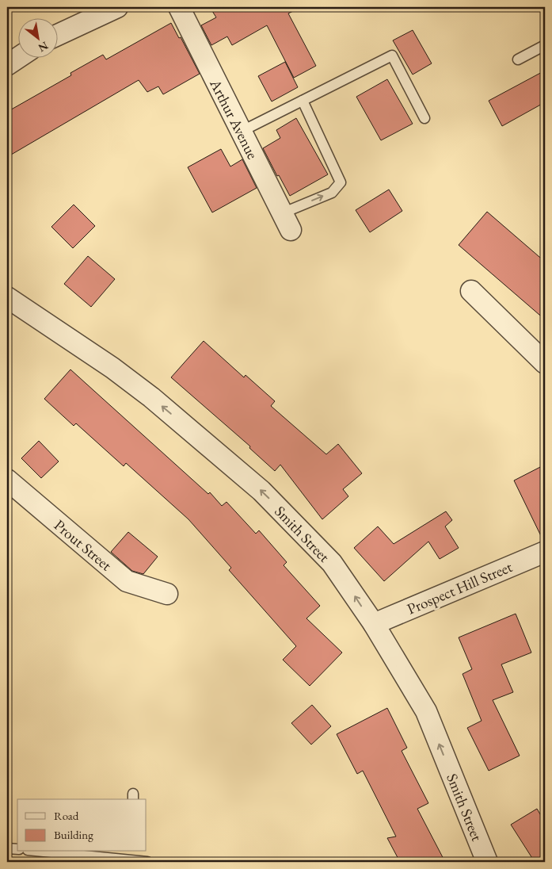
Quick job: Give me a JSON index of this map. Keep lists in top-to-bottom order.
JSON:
{
  "streets": {
    "street": [
      "Arthur Avenue",
      "Smith Street",
      "Prout Street",
      "Prospect Hill Street"
    ]
  },
  "crossings": [
    ["Smith Street", "Prospect Hill Street"]
  ],
  "one_way": ["Smith Street"],
  "legend": ["Road", "Building"],
  "north": "bottom right"
}
